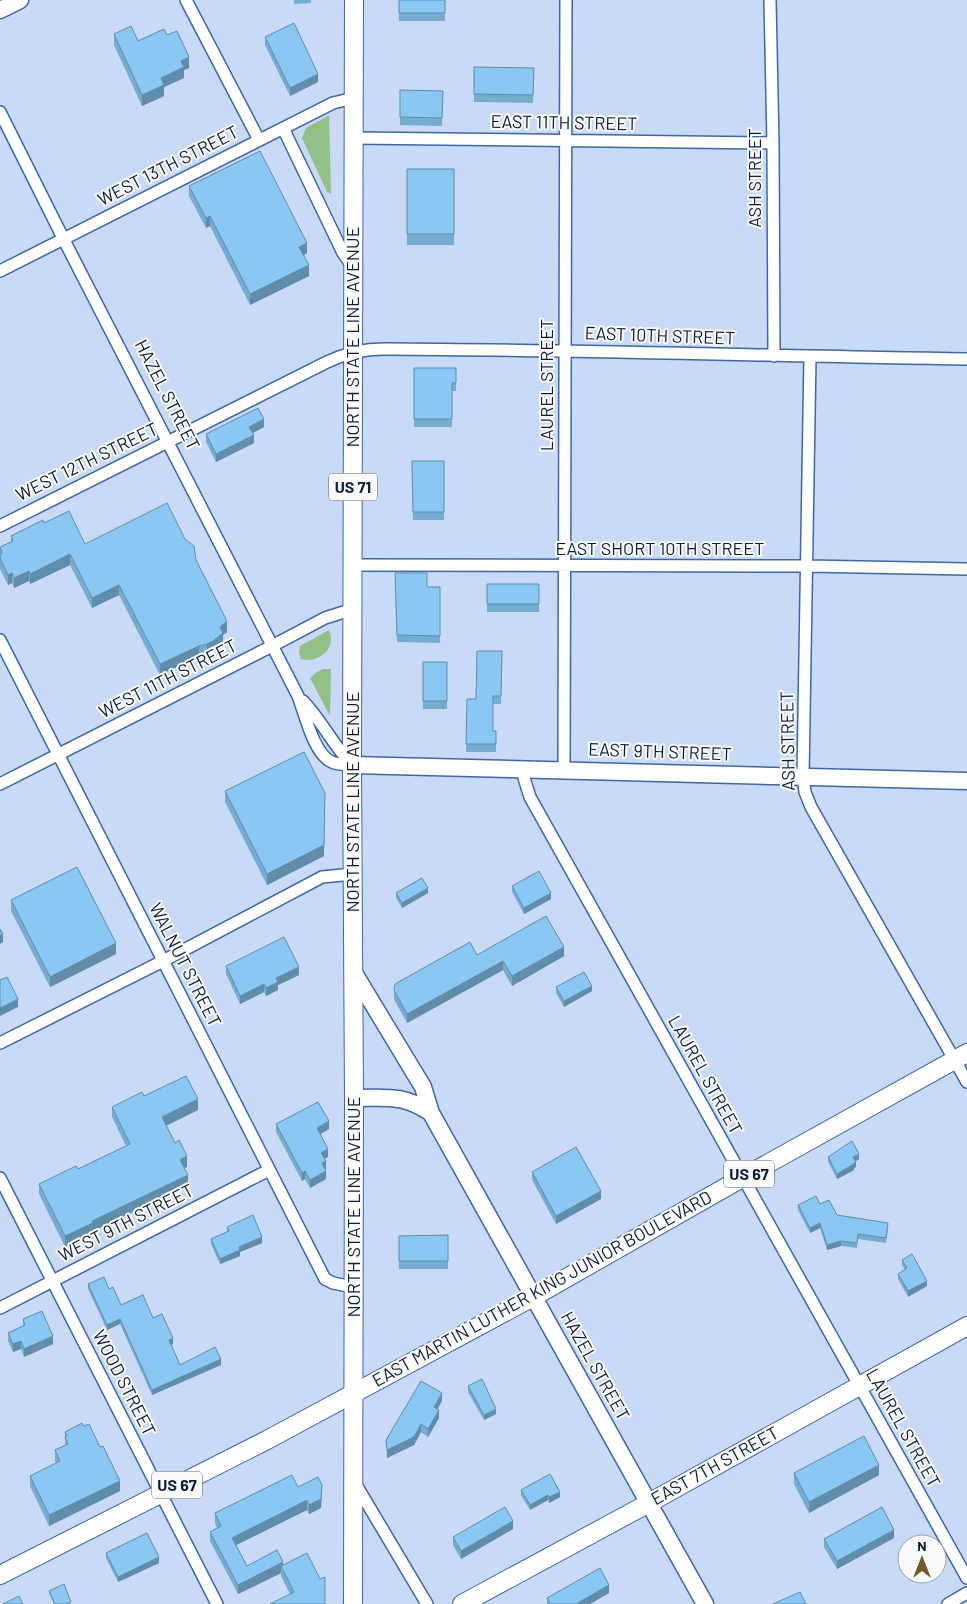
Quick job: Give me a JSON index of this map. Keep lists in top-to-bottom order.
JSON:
{
  "streets": {
    "main road": [
      "NORTH STATE LINE AVENUE",
      "US 71",
      "US 67",
      "EAST MARTIN LUTHER KING JUNIOR BOULEVARD",
      "EAST 7TH STREET"
    ],
    "street": [
      "EAST 11TH STREET",
      "WEST 13TH STREET",
      "ASH STREET",
      "EAST 10TH STREET",
      "LAUREL STREET",
      "HAZEL STREET",
      "WEST 12TH STREET",
      "EAST SHORT 10TH STREET",
      "WEST 11TH STREET",
      "EAST 9TH STREET",
      "WALNUT STREET",
      "WEST 9TH STREET",
      "WOOD STREET"
    ]
  },
  "crossings": [
    ["EAST 11TH STREET", "ASH STREET"],
    ["EAST 11TH STREET", "NORTH STATE LINE AVENUE"],
    ["EAST 11TH STREET", "LAUREL STREET"],
    ["WEST 13TH STREET", "NORTH STATE LINE AVENUE"],
    ["WEST 13TH STREET", "HAZEL STREET"],
    ["ASH STREET", "EAST 10TH STREET"],
    ["ASH STREET", "EAST SHORT 10TH STREET"],
    ["ASH STREET", "EAST 9TH STREET"],
    ["ASH STREET", "EAST MARTIN LUTHER KING JUNIOR BOULEVARD"],
    ["EAST 10TH STREET", "NORTH STATE LINE AVENUE"],
    ["EAST 10TH STREET", "LAUREL STREET"],
    ["EAST 10TH STREET", "WEST 12TH STREET"],
    ["NORTH STATE LINE AVENUE", "HAZEL STREET"],
    ["NORTH STATE LINE AVENUE", "WEST 12TH STREET"],
    ["NORTH STATE LINE AVENUE", "EAST SHORT 10TH STREET"],
    ["NORTH STATE LINE AVENUE", "WEST 11TH STREET"],
    ["NORTH STATE LINE AVENUE", "EAST 9TH STREET"],
    ["NORTH STATE LINE AVENUE", "WALNUT STREET"],
    ["NORTH STATE LINE AVENUE", "US 67"],
    ["NORTH STATE LINE AVENUE", "EAST MARTIN LUTHER KING JUNIOR BOULEVARD"],
    ["LAUREL STREET", "EAST SHORT 10TH STREET"],
    ["LAUREL STREET", "EAST 9TH STREET"],
    ["LAUREL STREET", "EAST MARTIN LUTHER KING JUNIOR BOULEVARD"],
    ["LAUREL STREET", "EAST 7TH STREET"],
    ["HAZEL STREET", "WEST 12TH STREET"],
    ["HAZEL STREET", "WEST 11TH STREET"],
    ["HAZEL STREET", "EAST 9TH STREET"],
    ["HAZEL STREET", "EAST MARTIN LUTHER KING JUNIOR BOULEVARD"],
    ["HAZEL STREET", "EAST 7TH STREET"],
    ["WEST 11TH STREET", "WALNUT STREET"],
    ["WALNUT STREET", "WEST 9TH STREET"],
    ["US 67", "EAST MARTIN LUTHER KING JUNIOR BOULEVARD"],
    ["US 67", "WOOD STREET"],
    ["WEST 9TH STREET", "WOOD STREET"]
  ],
  "north": "top"
}
